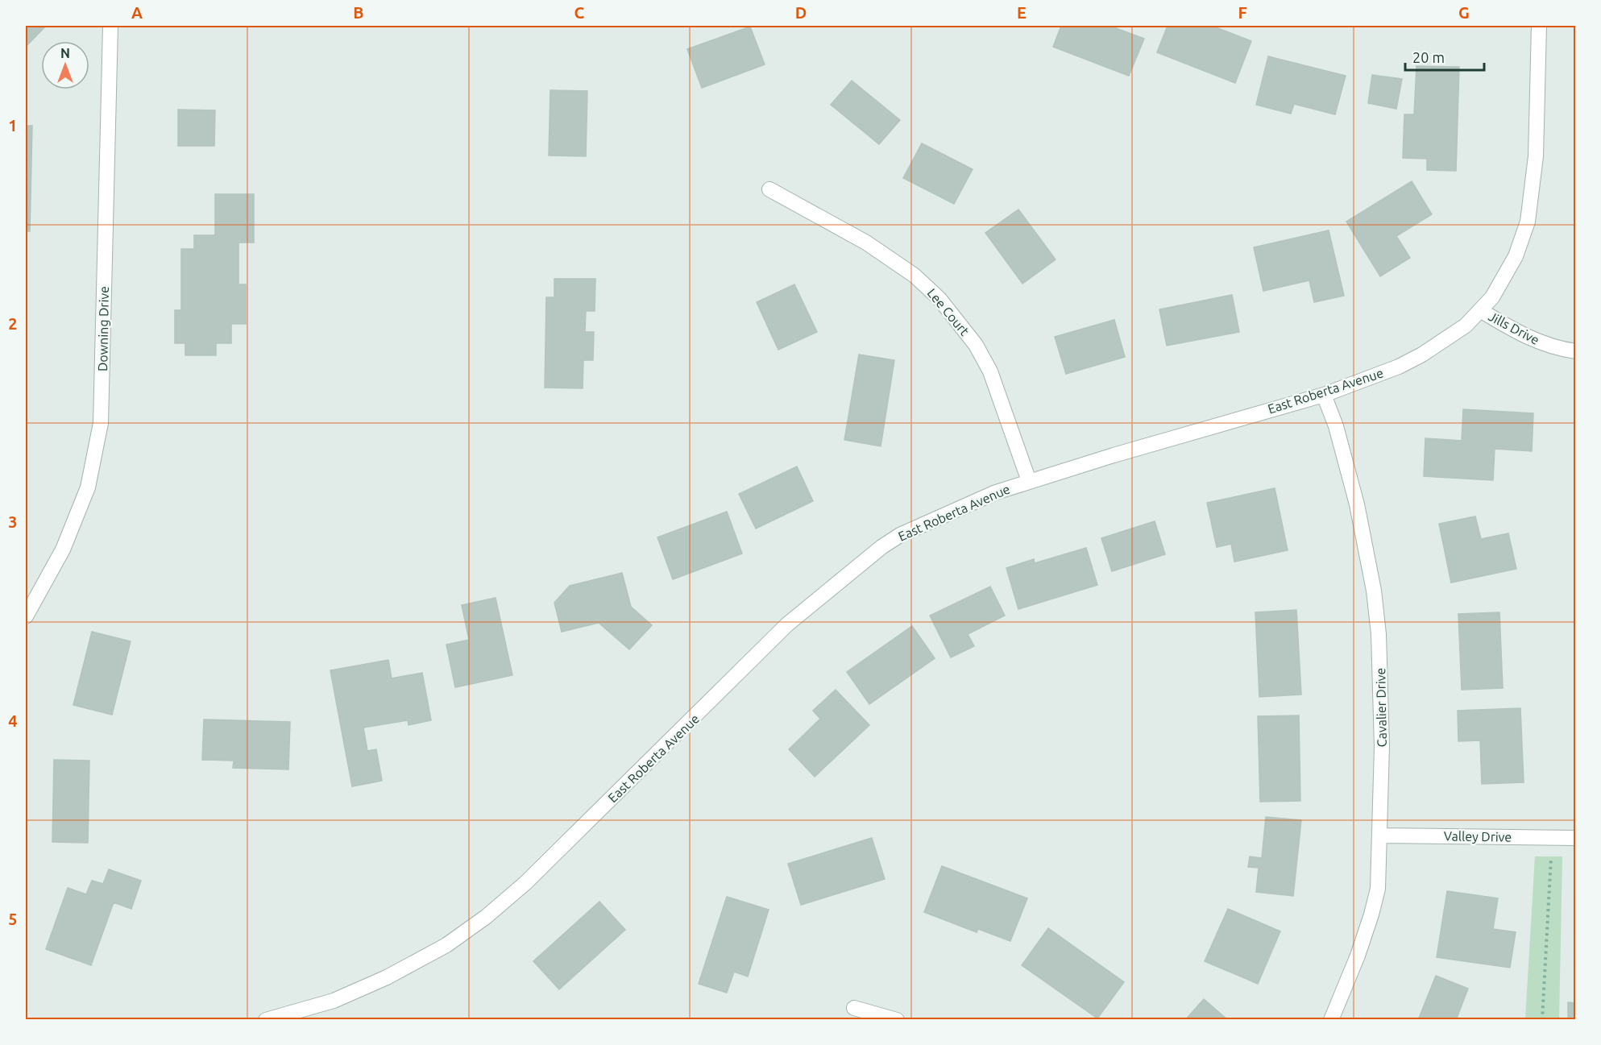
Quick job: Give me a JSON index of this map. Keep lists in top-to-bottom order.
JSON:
{
  "streets": {
    "street": [
      "Lee Court",
      "Jills Drive",
      "Downing Drive",
      "East Roberta Avenue",
      "Cavalier Drive",
      "Valley Drive"
    ]
  },
  "crossings": [
    ["Lee Court", "East Roberta Avenue"],
    ["Jills Drive", "East Roberta Avenue"],
    ["East Roberta Avenue", "Cavalier Drive"],
    ["Cavalier Drive", "Valley Drive"]
  ],
  "scale_bar": "20 m",
  "north": "top",
  "grid": {
    "columns": [
      "A",
      "B",
      "C",
      "D",
      "E",
      "F",
      "G"
    ],
    "rows": [
      "1",
      "2",
      "3",
      "4",
      "5"
    ]
  }
}
